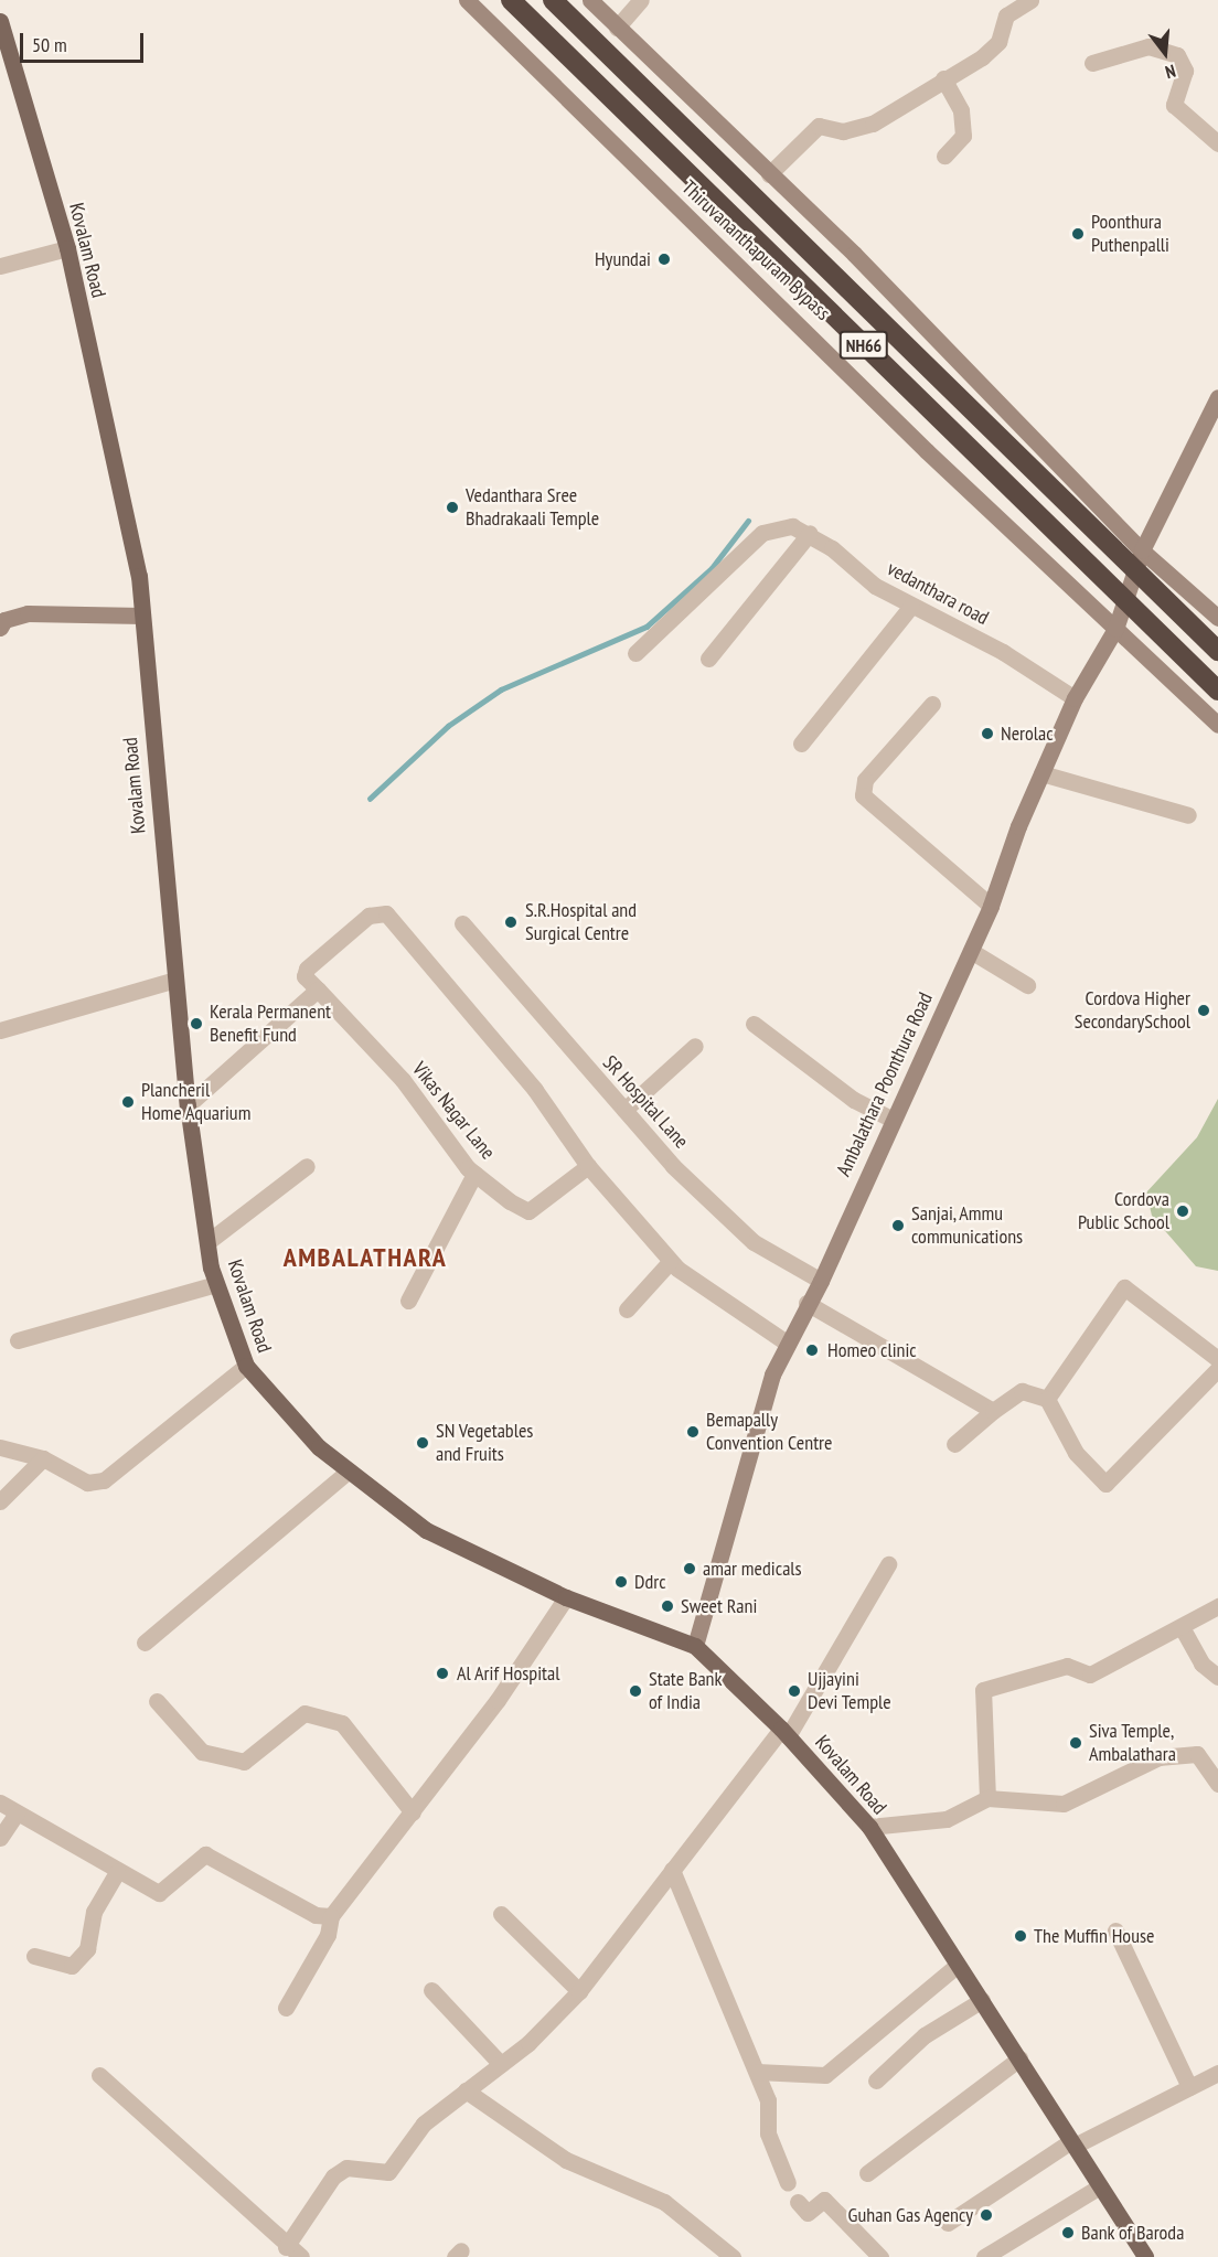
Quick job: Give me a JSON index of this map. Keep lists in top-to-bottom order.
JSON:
{
  "streets": {
    "highway": ["Thiruvananthapuram Bypass", "NH66"],
    "main road": ["Kovalam Road"],
    "street": [
      "vedanthara road",
      "Ambalathara Poonthura Road",
      "SR Hospital Lane",
      "Vikas Nagar Lane"
    ]
  },
  "crossings": [
    ["Kovalam Road", "Ambalathara Poonthura Road"],
    ["Thiruvananthapuram Bypass", "Ambalathara Poonthura Road"],
    ["vedanthara road", "Ambalathara Poonthura Road"],
    ["Ambalathara Poonthura Road", "SR Hospital Lane"]
  ],
  "districts": ["AMBALATHARA"],
  "places": [
    "Poonthura Puthenpalli",
    "Hyundai",
    "Vedanthara Sree Bhadrakaali Temple",
    "Nerolac",
    "S.R.Hospital and Surgical Centre",
    "Cordova Higher SecondarySchool",
    "Kerala Permanent Benefit Fund",
    "Plancheril Home Aquarium",
    "Cordova Public School",
    "Sanjai, Ammu communications",
    "Homeo clinic",
    "Bemapally Convention Centre",
    "SN Vegetables and Fruits",
    "amar medicals",
    "Ddrc",
    "Sweet Rani",
    "Al Arif Hospital",
    "State Bank of India",
    "Ujjayini Devi Temple",
    "Siva Temple, Ambalathara",
    "The Muffin House",
    "Guhan Gas Agency",
    "Bank of Baroda"
  ],
  "scale_bar": "50 m",
  "north": "bottom"
}
